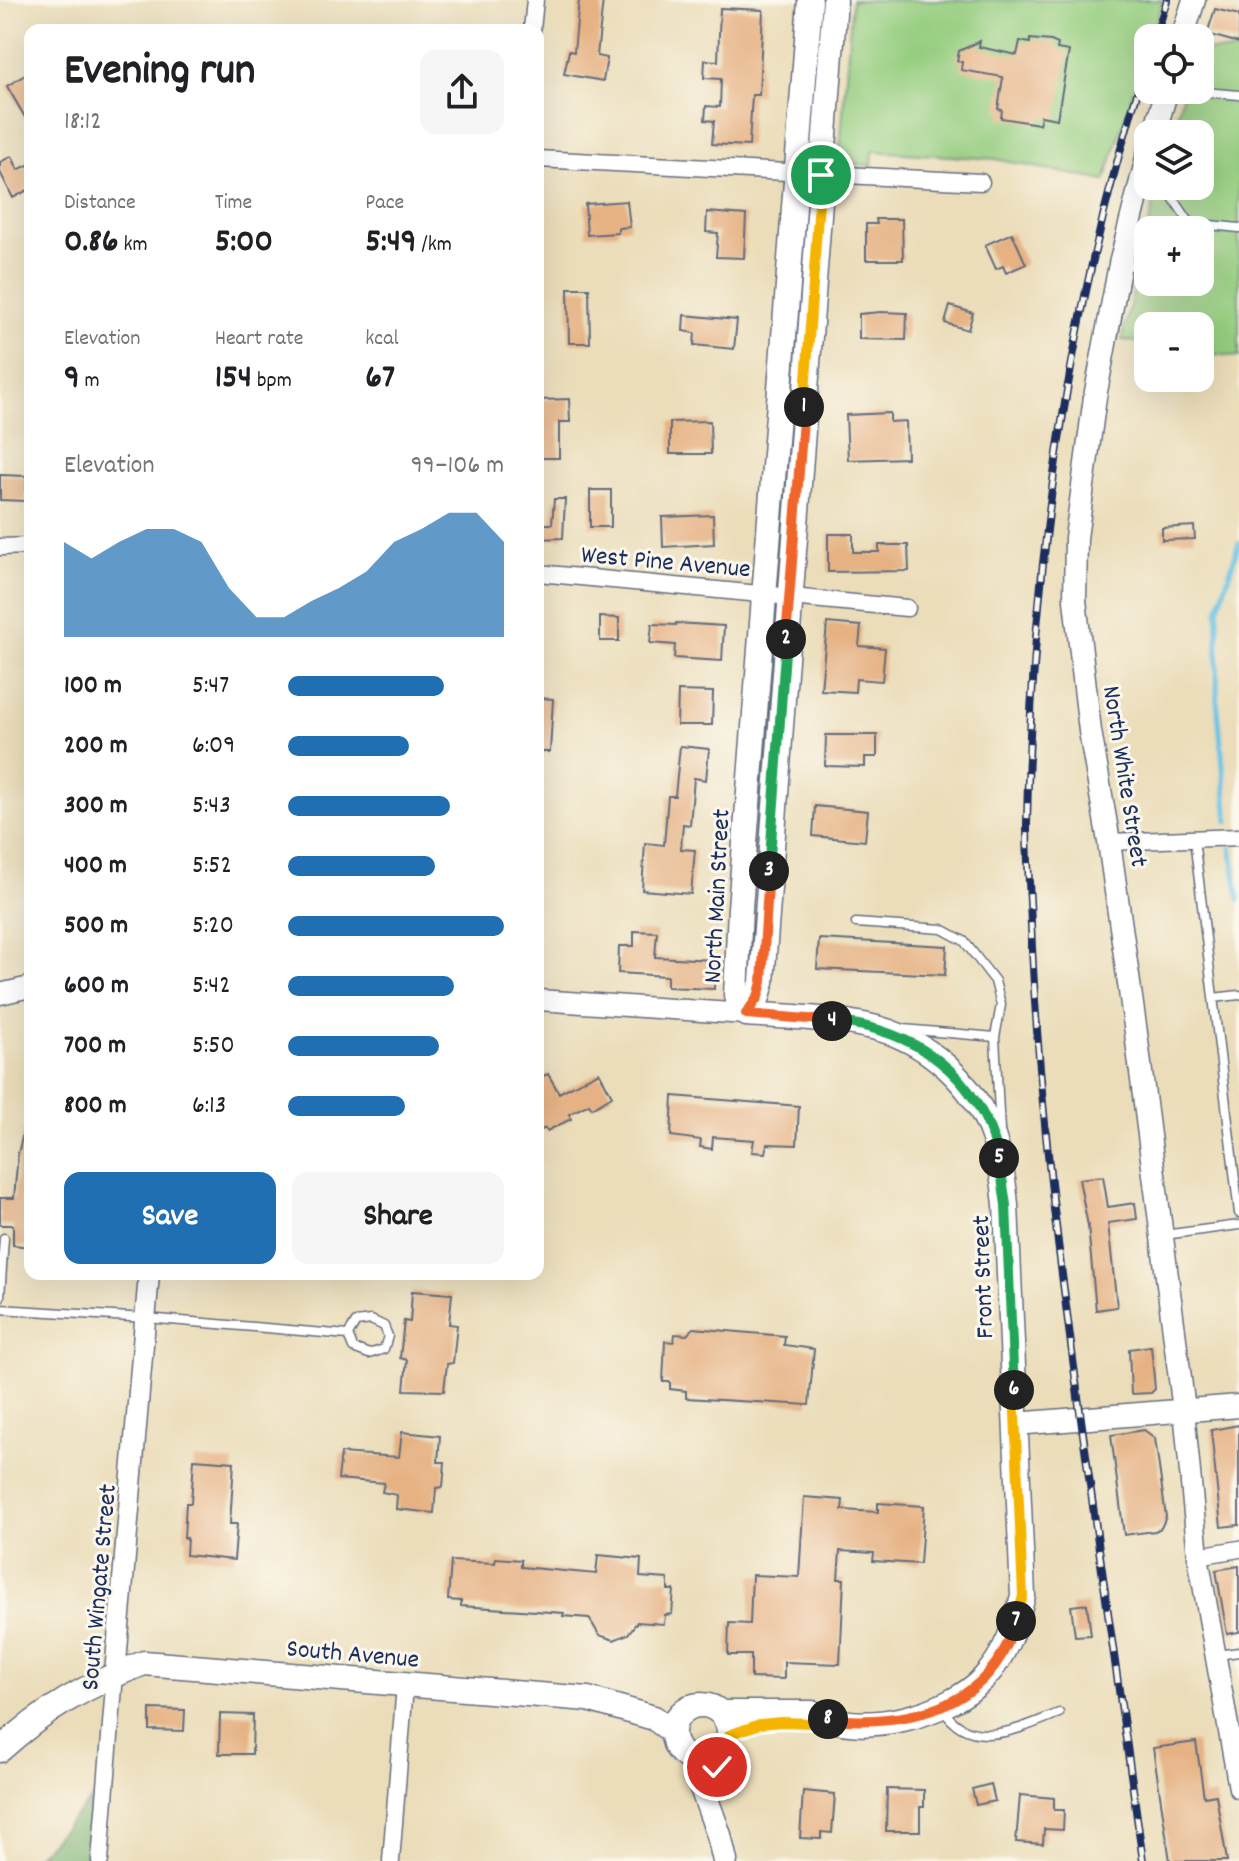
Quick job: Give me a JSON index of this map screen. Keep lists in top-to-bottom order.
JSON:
{
  "streets": {
    "main road": [
      "North White Street",
      "North Main Street",
      "Front Street",
      "South Avenue"
    ],
    "street": ["West Pine Avenue", "South Wingate Street"]
  },
  "crossings": [
    ["West Pine Avenue", "North Main Street"],
    ["North Main Street", "Front Street"],
    ["Front Street", "South Avenue"],
    ["South Wingate Street", "South Avenue"]
  ],
  "page": {
    "map_buttons": ["+", "−"],
    "heading": ["Evening run", "18:12"],
    "stats": [
      ["Distance", "0.86 km"],
      ["Time", "5:00"],
      ["Pace", "5:49 /km"],
      ["Elevation", "9 m"],
      ["Heart rate", "154 bpm"],
      ["kcal", "67"]
    ],
    "pins": [
      "1",
      "2",
      "3",
      "4",
      "5",
      "6",
      "7",
      "8"
    ],
    "chart": ["Elevation", "99–106 m"],
    "list": [
      {
        "name": "100 m",
        "note": "5:47"
      },
      {
        "name": "200 m",
        "note": "6:09"
      },
      {
        "name": "300 m",
        "note": "5:43"
      },
      {
        "name": "400 m",
        "note": "5:52"
      },
      {
        "name": "500 m",
        "note": "5:20"
      },
      {
        "name": "600 m",
        "note": "5:42"
      },
      {
        "name": "700 m",
        "note": "5:50"
      },
      {
        "name": "800 m",
        "note": "6:13"
      }
    ],
    "buttons": ["Save", "Share"]
  }
}
